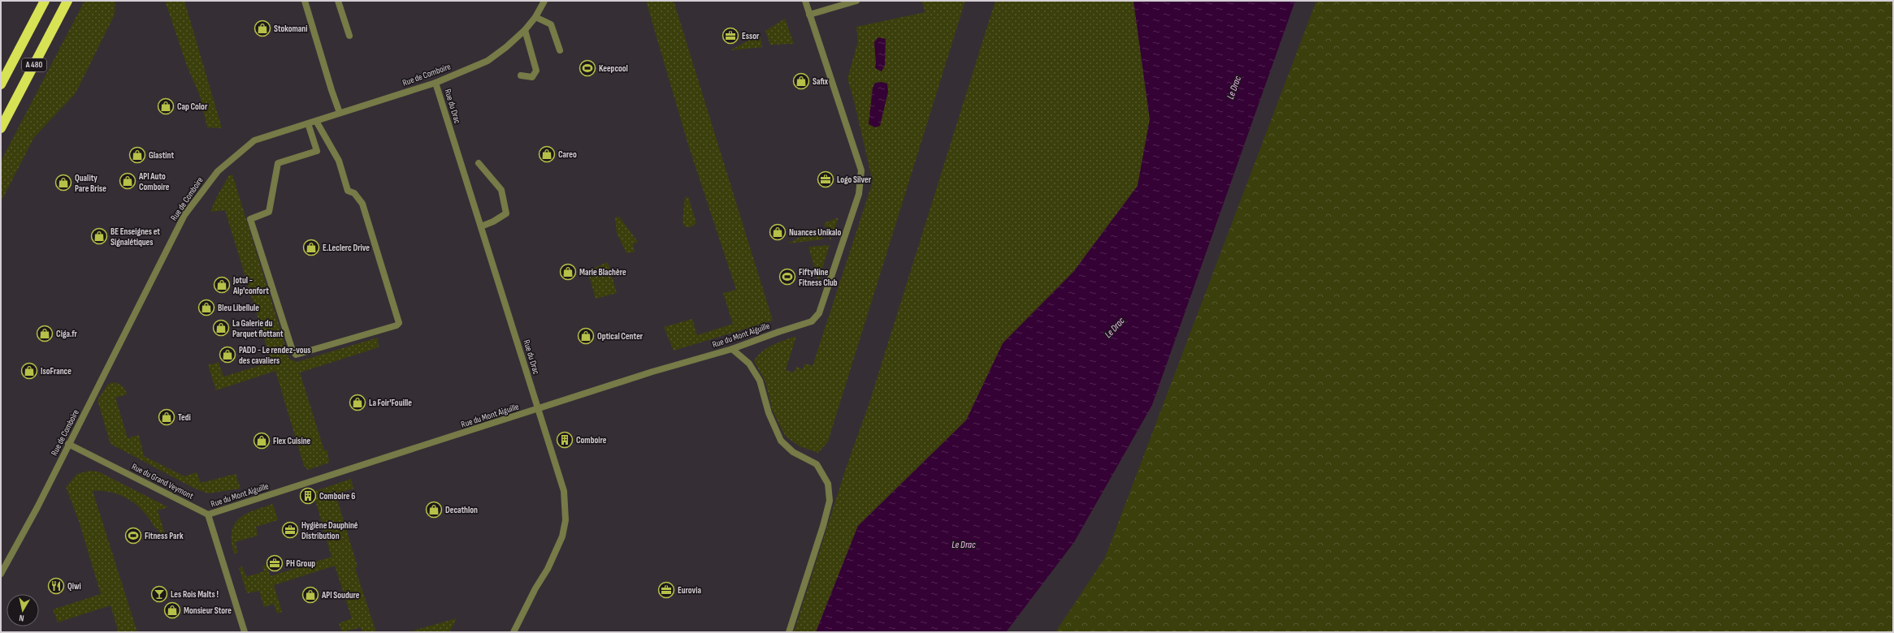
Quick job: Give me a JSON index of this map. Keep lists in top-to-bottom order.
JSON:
{
  "streets": {
    "highway": ["A 480"],
    "street": [
      "Rue de Comboire",
      "Rue du Drac",
      "Rue du Mont Aiguille",
      "Rue du Grand Veymont"
    ]
  },
  "crossings": [
    ["Rue de Comboire", "Rue du Drac"],
    ["Rue de Comboire", "Rue du Grand Veymont"],
    ["Rue du Drac", "Rue du Mont Aiguille"],
    ["Rue du Mont Aiguille", "Rue du Grand Veymont"]
  ],
  "water": ["Le Drac"],
  "places": {
    "shop": [
      "Stokomani",
      "Safix",
      "Cap Color",
      "Careo",
      "Glastint",
      "API Auto Comboire",
      "Quality Pare Brise",
      "Nuances Unikalo",
      "BE Enseignes et Signalétiques",
      "E.Leclerc Drive",
      "Marie Blachère",
      "Jotul - Alp'confort",
      "Bleu Libellule",
      "La Galerie du Parquet flottant",
      "Ciga.fr",
      "Optical Center",
      "PADD - Le rendez-vous des cavaliers",
      "IsoFrance",
      "La Foir'Fouille",
      "Tedi",
      "Flex Cuisine",
      "Decathlon",
      "API Soudure",
      "Monsieur Store"
    ],
    "office": [
      "Essor",
      "Logo Silver",
      "Hygiène Dauphiné Distribution",
      "PH Group",
      "Eurovia"
    ],
    "sports": ["Keepcool", "FiftyNine Fitness Club", "Fitness Park"],
    "building": ["Comboire", "Comboire 6"],
    "restaurant": ["Qiwi"],
    "bar": ["Les Rois Malts !"]
  },
  "north": "bottom"
}
